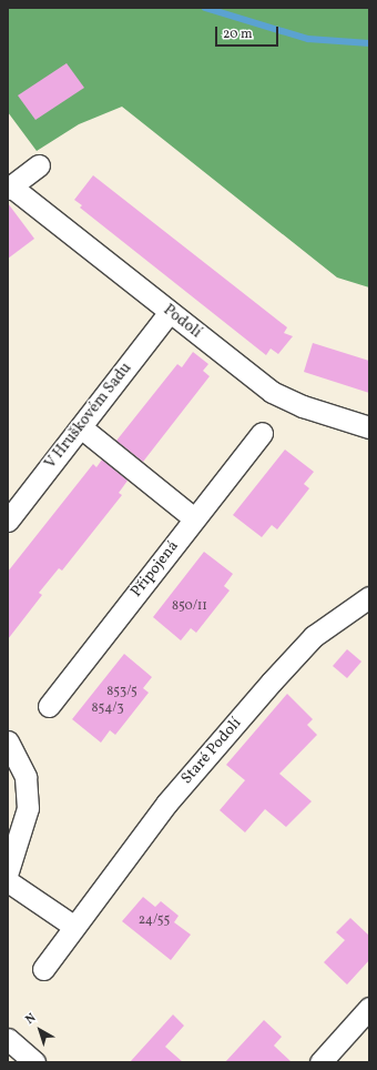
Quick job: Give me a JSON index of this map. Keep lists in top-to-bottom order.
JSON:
{
  "streets": {
    "street": [
      "Podolí",
      "V Hruškovém Sadu",
      "Připojená",
      "Staré Podolí"
    ]
  },
  "crossings": [
    ["Podolí", "V Hruškovém Sadu"]
  ],
  "house_numbers": [
    "850/11",
    "853/5",
    "854/3",
    "24/55"
  ],
  "scale_bar": "20 m",
  "north": "top left"
}
